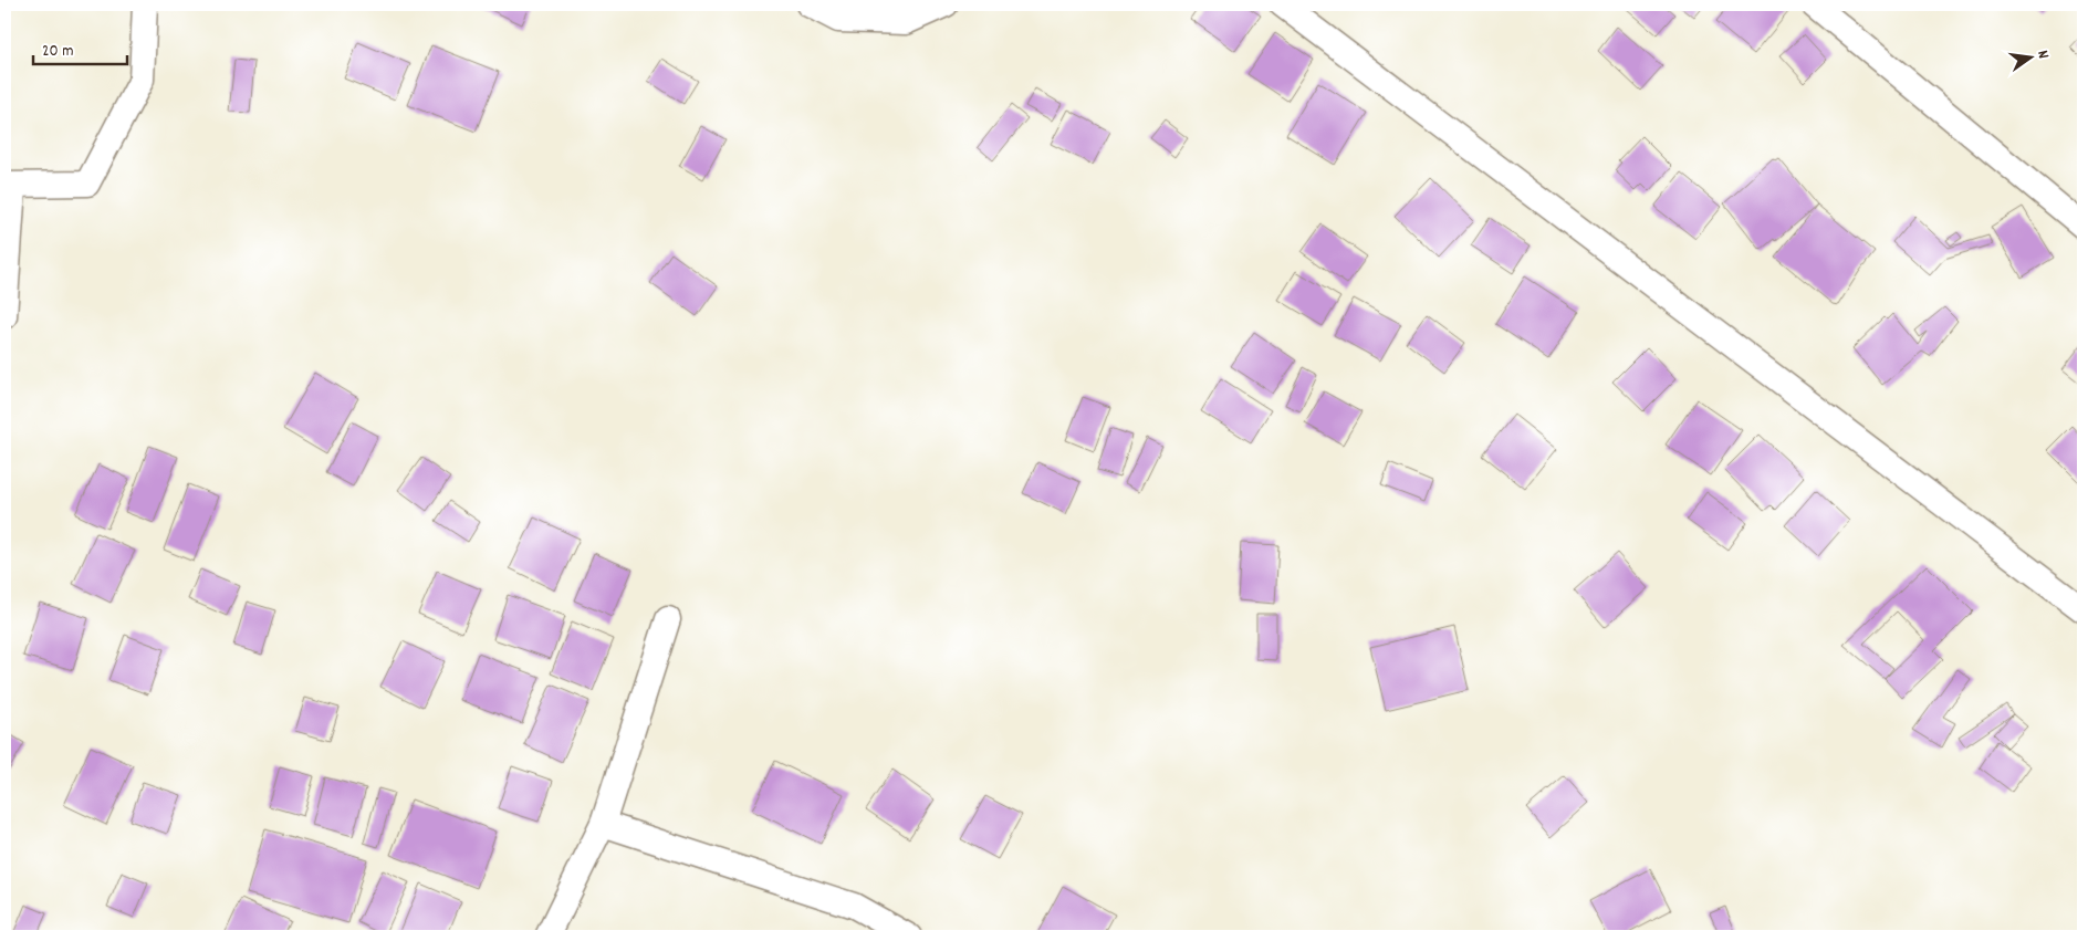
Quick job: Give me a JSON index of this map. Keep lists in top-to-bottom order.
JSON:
{
  "scale_bar": "20 m",
  "north": "right"
}
